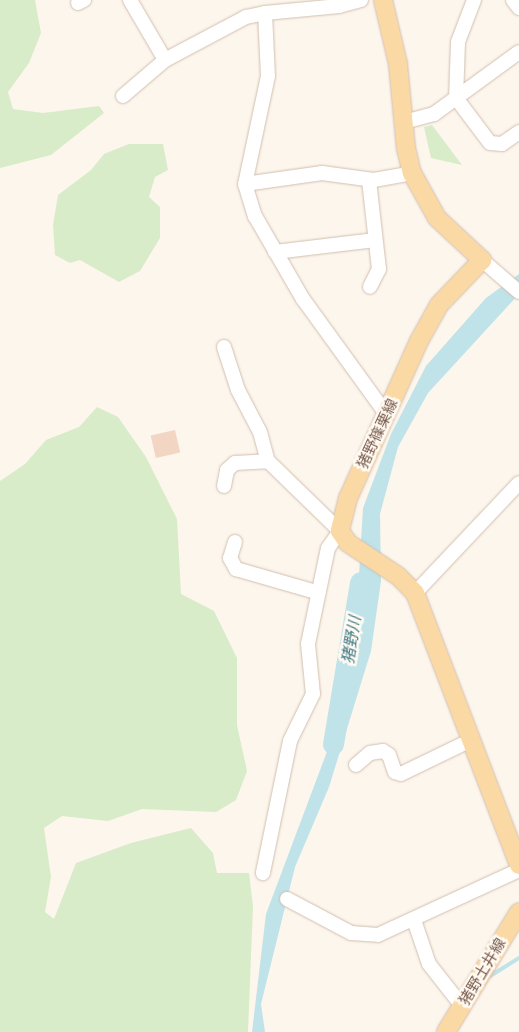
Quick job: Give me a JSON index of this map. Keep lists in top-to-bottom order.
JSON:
{
  "streets": {
    "main road": ["猪野篠栗線", "猪野土井線"]
  },
  "water": ["猪野川"]
}
